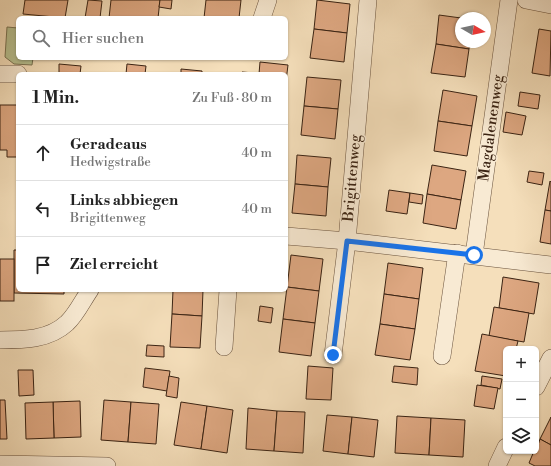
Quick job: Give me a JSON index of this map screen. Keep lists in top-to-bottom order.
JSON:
{
  "streets": {
    "street": ["Magdalenenweg", "Brigittenweg"]
  },
  "north": "right",
  "page": {
    "search": "Hier suchen",
    "heading": ["1 Min.", "Zu Fuß · 80 m"],
    "list": [
      ["Geradeaus", "Hedwigstraße", "40 m"],
      ["Links abbiegen", "Brigittenweg", "40 m"],
      "Ziel erreicht"
    ],
    "map_buttons": ["+", "−"]
  }
}
